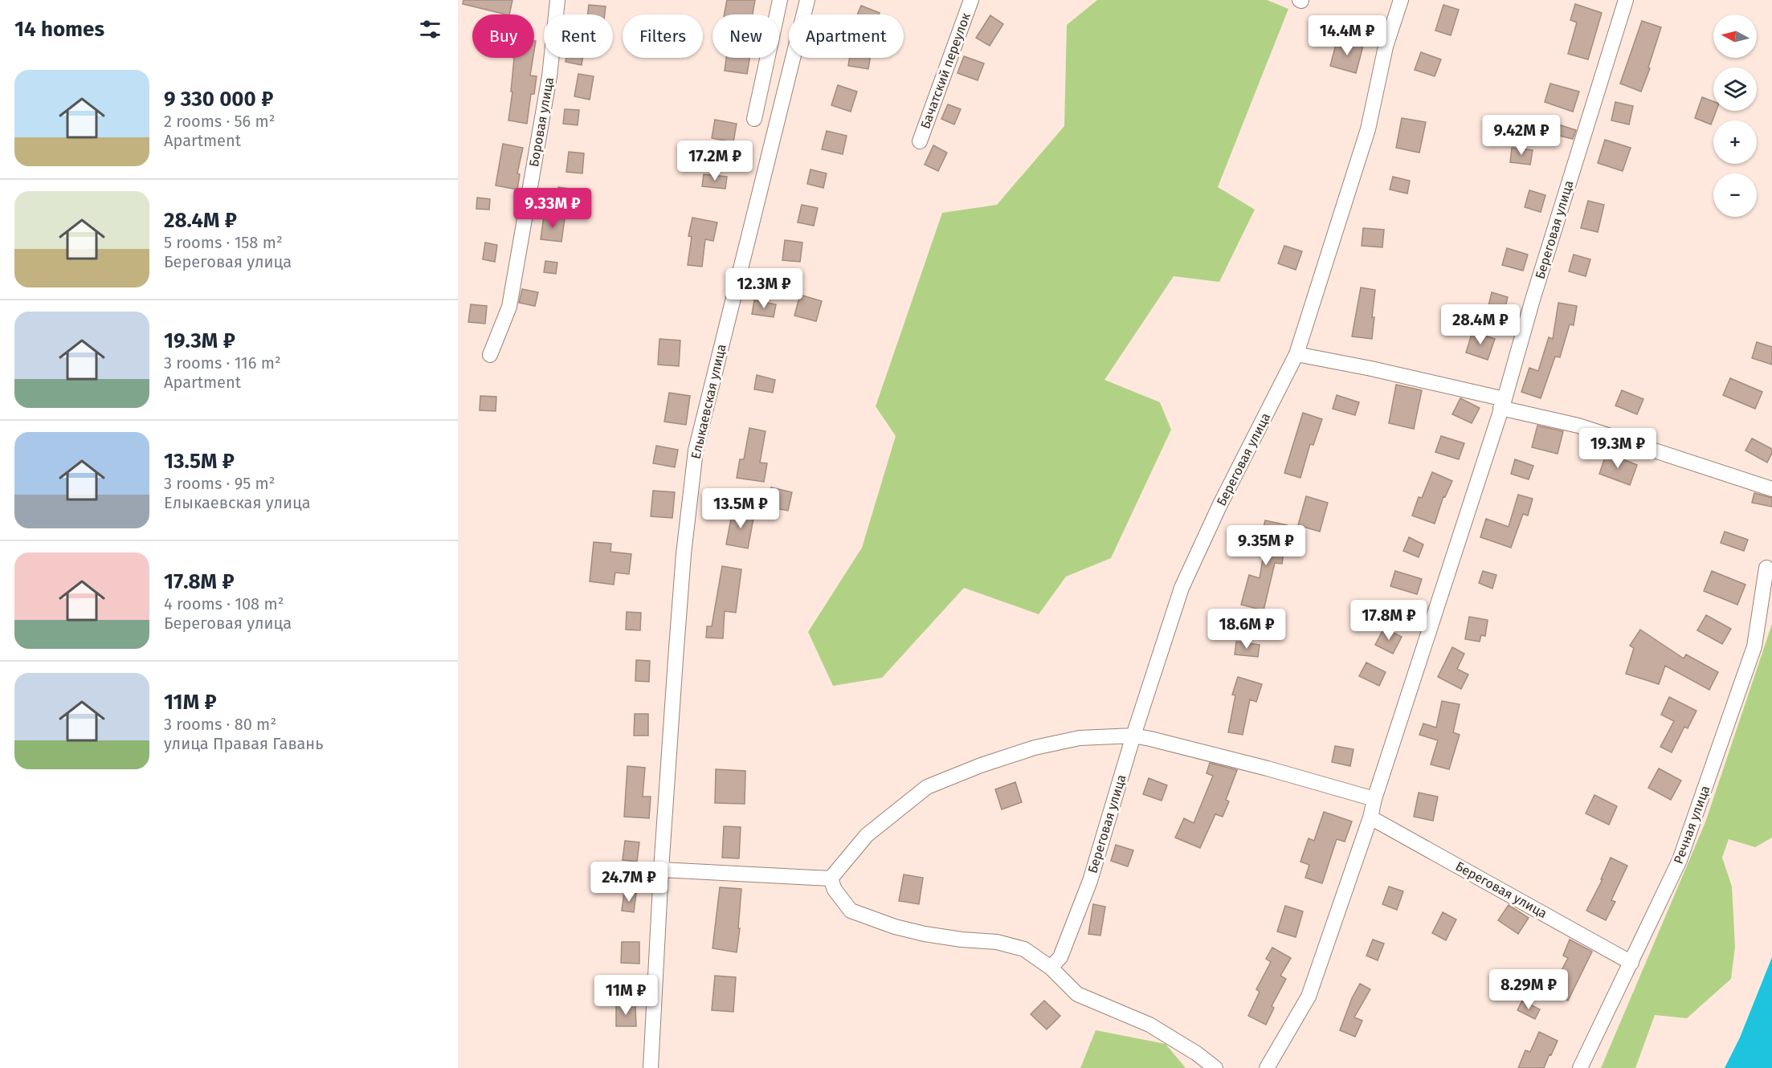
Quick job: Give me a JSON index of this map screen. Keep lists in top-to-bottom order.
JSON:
{
  "streets": {
    "street": [
      "Бачатский переулок",
      "Боровая улица",
      "Береговая улица",
      "Елыкаевская улица",
      "Речная улица"
    ]
  },
  "crossings": [
    ["Береговая улица", "Речная улица"]
  ],
  "north": "left",
  "page": {
    "heading": "14 homes",
    "map_buttons": ["+", "−"],
    "chip": [
      "Buy",
      "Rent",
      "Filters",
      "New",
      "Apartment"
    ],
    "price": [
      "14.4M ₽",
      "9.42M ₽",
      "17.2M ₽",
      "9.33M ₽",
      "12.3M ₽",
      "28.4M ₽",
      "19.3M ₽",
      "13.5M ₽",
      "9.35M ₽",
      "17.8M ₽",
      "18.6M ₽",
      "24.7M ₽",
      "8.29M ₽",
      "11M ₽"
    ],
    "list": [
      {
        "name": "9 330 000 ₽",
        "note": "2 rooms · 56 m² · Apartment"
      },
      {
        "name": "28.4M ₽",
        "note": "5 rooms · 158 m² · Береговая улица"
      },
      {
        "name": "19.3M ₽",
        "note": "3 rooms · 116 m² · Apartment"
      },
      {
        "name": "13.5M ₽",
        "note": "3 rooms · 95 m² · Елыкаевская улица"
      },
      {
        "name": "17.8M ₽",
        "note": "4 rooms · 108 m² · Береговая улица"
      },
      {
        "name": "11M ₽",
        "note": "3 rooms · 80 m² · улица Правая Гавань"
      }
    ]
  }
}
